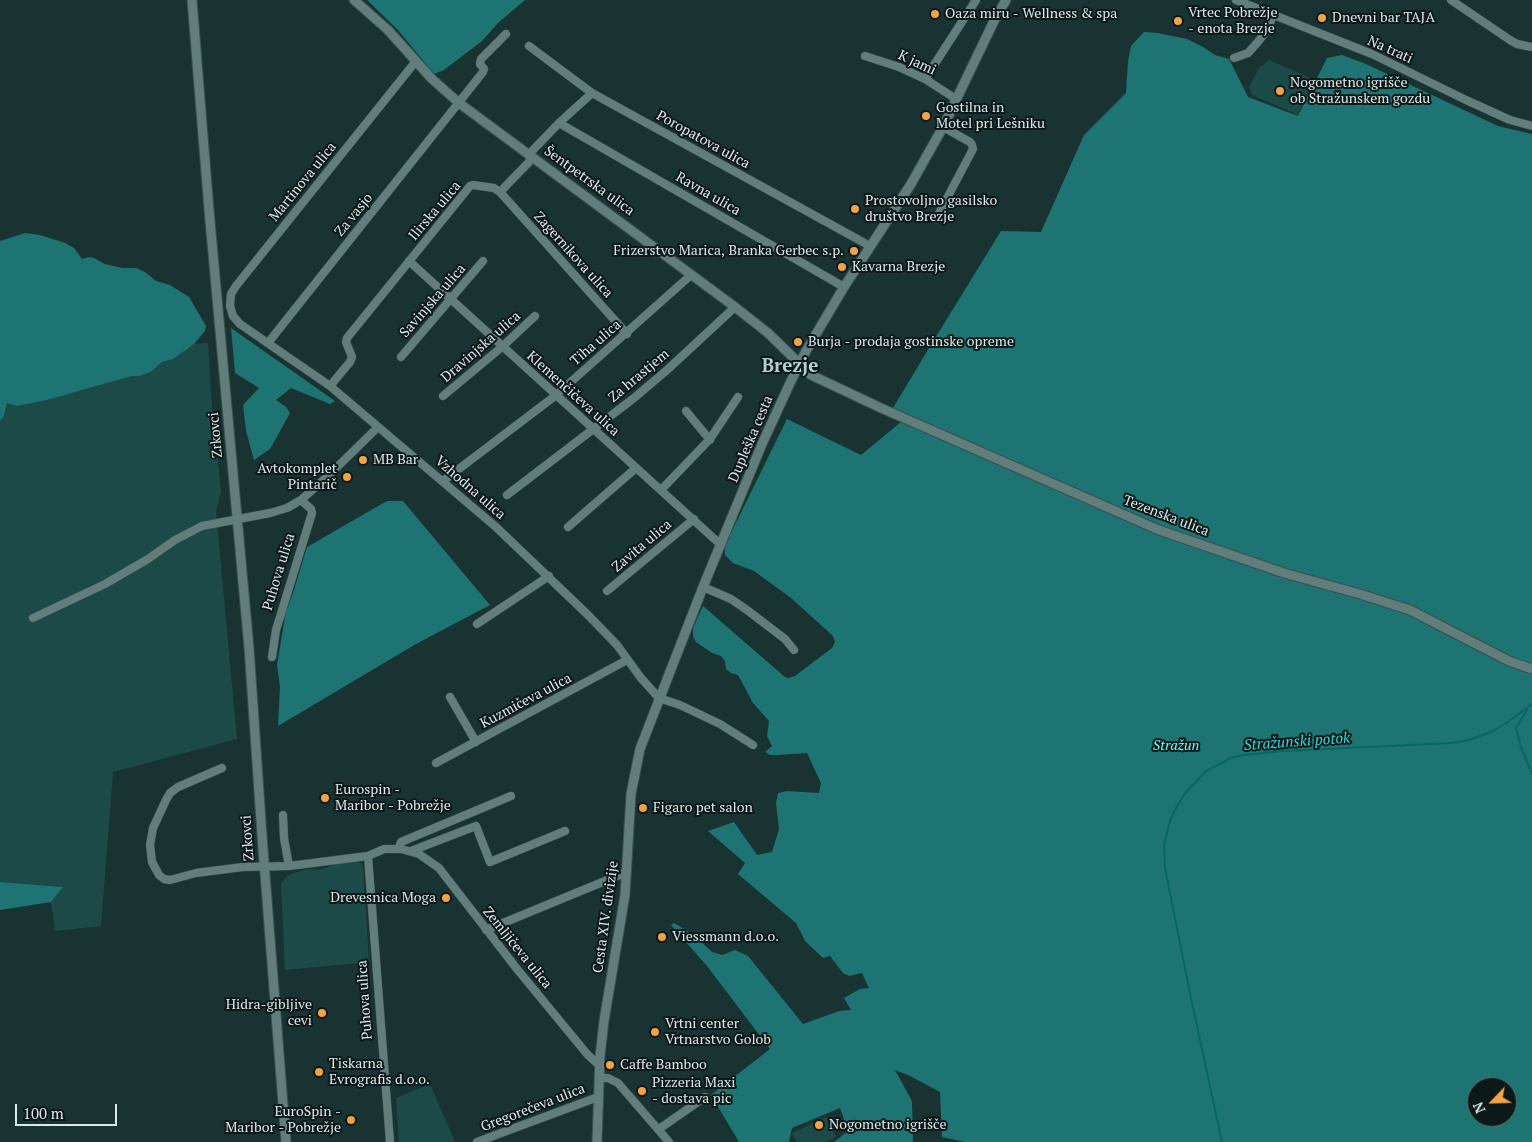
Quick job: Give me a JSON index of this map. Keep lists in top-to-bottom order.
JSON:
{
  "streets": {
    "street": [
      "Na trati",
      "K jami",
      "Poropatova ulica",
      "Šentpetrska ulica",
      "Martinova ulica",
      "Ravna ulica",
      "Ilirska ulica",
      "Za vasjo",
      "Zagernikova ulica",
      "Savinjska ulica",
      "Tiha ulica",
      "Dravinjska ulica",
      "Za hrastjem",
      "Klemenčičeva ulica",
      "Zrkovci",
      "Dupleška cesta",
      "Vzhodna ulica",
      "Tezenska ulica",
      "Zavita ulica",
      "Puhova ulica",
      "Kuzmičeva ulica",
      "Cesta XIV. divizije",
      "Zemljičeva ulica",
      "Gregorečeva ulica"
    ]
  },
  "crossings": [
    ["K jami", "Dupleška cesta"],
    ["Poropatova ulica", "Dupleška cesta"],
    ["Šentpetrska ulica", "Martinova ulica"],
    ["Šentpetrska ulica", "Za vasjo"],
    ["Šentpetrska ulica", "Tiha ulica"],
    ["Šentpetrska ulica", "Za hrastjem"],
    ["Šentpetrska ulica", "Dupleška cesta"],
    ["Šentpetrska ulica", "Tezenska ulica"],
    ["Martinova ulica", "Vzhodna ulica"],
    ["Ravna ulica", "Dupleška cesta"],
    ["Ilirska ulica", "Zagernikova ulica"],
    ["Ilirska ulica", "Klemenčičeva ulica"],
    ["Ilirska ulica", "Vzhodna ulica"],
    ["Za vasjo", "Vzhodna ulica"],
    ["Zagernikova ulica", "Tiha ulica"],
    ["Savinjska ulica", "Klemenčičeva ulica"],
    ["Tiha ulica", "Klemenčičeva ulica"],
    ["Tiha ulica", "Vzhodna ulica"],
    ["Dravinjska ulica", "Klemenčičeva ulica"],
    ["Za hrastjem", "Klemenčičeva ulica"],
    ["Klemenčičeva ulica", "Dupleška cesta"],
    ["Klemenčičeva ulica", "Zavita ulica"],
    ["Zrkovci", "Zemljičeva ulica"],
    ["Dupleška cesta", "Vzhodna ulica"],
    ["Dupleška cesta", "Tezenska ulica"],
    ["Dupleška cesta", "Cesta XIV. divizije"],
    ["Vzhodna ulica", "Kuzmičeva ulica"],
    ["Vzhodna ulica", "Cesta XIV. divizije"],
    ["Puhova ulica", "Zemljičeva ulica"],
    ["Cesta XIV. divizije", "Zemljičeva ulica"],
    ["Cesta XIV. divizije", "Gregorečeva ulica"]
  ],
  "districts": ["Brezje"],
  "water": ["Stražunski potok"],
  "parks": ["Stražun"],
  "places": [
    "Oaza miru - Wellness & spa",
    "Dnevni bar TAJA",
    "Vrtec Pobrežje - enota Brezje",
    "Nogometno igrišče ob Stražunskem gozdu",
    "Gostilna in Motel pri Lešniku",
    "Prostovoljno gasilsko društvo Brezje",
    "Frizerstvo Marica, Branka Gerbec s.p.",
    "Kavarna Brezje",
    "Burja - prodaja gostinske opreme",
    "MB Bar",
    "Avtokomplet Pintarič",
    "Eurospin - Maribor - Pobrežje",
    "Figaro pet salon",
    "Drevesnica Moga",
    "Viessmann d.o.o.",
    "Hidra-gibljive cevi",
    "Vrtni center Vrtnarstvo Golob",
    "Caffe Bamboo",
    "Tiskarna Evrografis d.o.o.",
    "Pizzeria Maxi - dostava pic",
    "EuroSpin - Maribor - Pobrežje",
    "Nogometno igrišče"
  ],
  "scale_bar": "100 m",
  "north": "bottom left"
}
